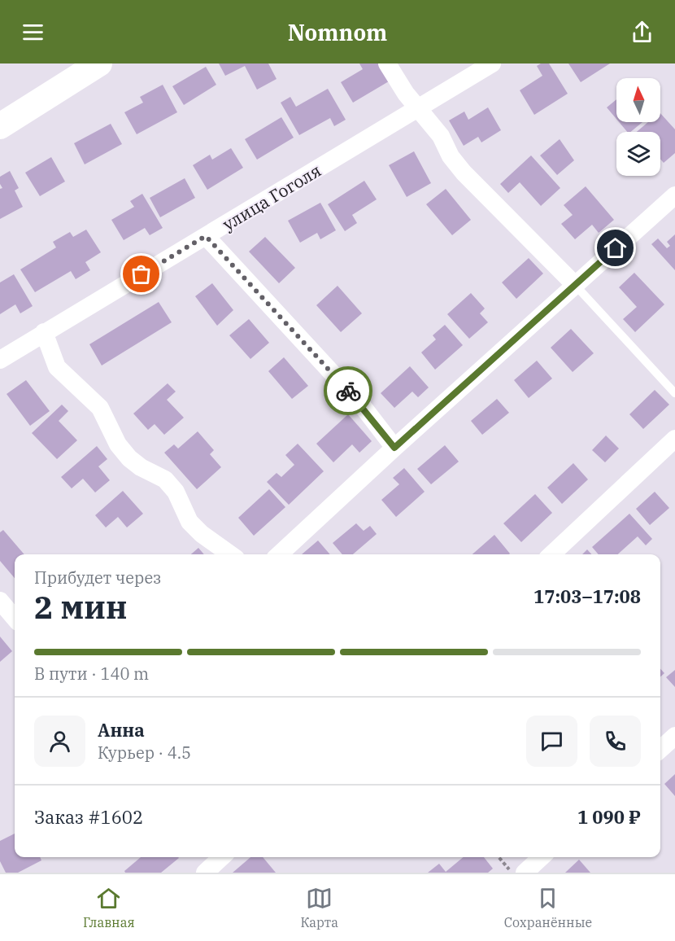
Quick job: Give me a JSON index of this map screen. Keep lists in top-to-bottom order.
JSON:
{
  "streets": {
    "street": ["улица Гоголя"]
  },
  "north": "top",
  "page": {
    "header": "Nomnom",
    "heading": ["2 мин", "Прибудет через", "17:03–17:08"],
    "panel": [
      "Анна",
      "Курьер · 4.5",
      "Заказ #1602",
      "1 090 ₽"
    ],
    "bar": "В пути · 140 m",
    "tabs": ["Главная", "Карта", "Сохранённые"]
  }
}
